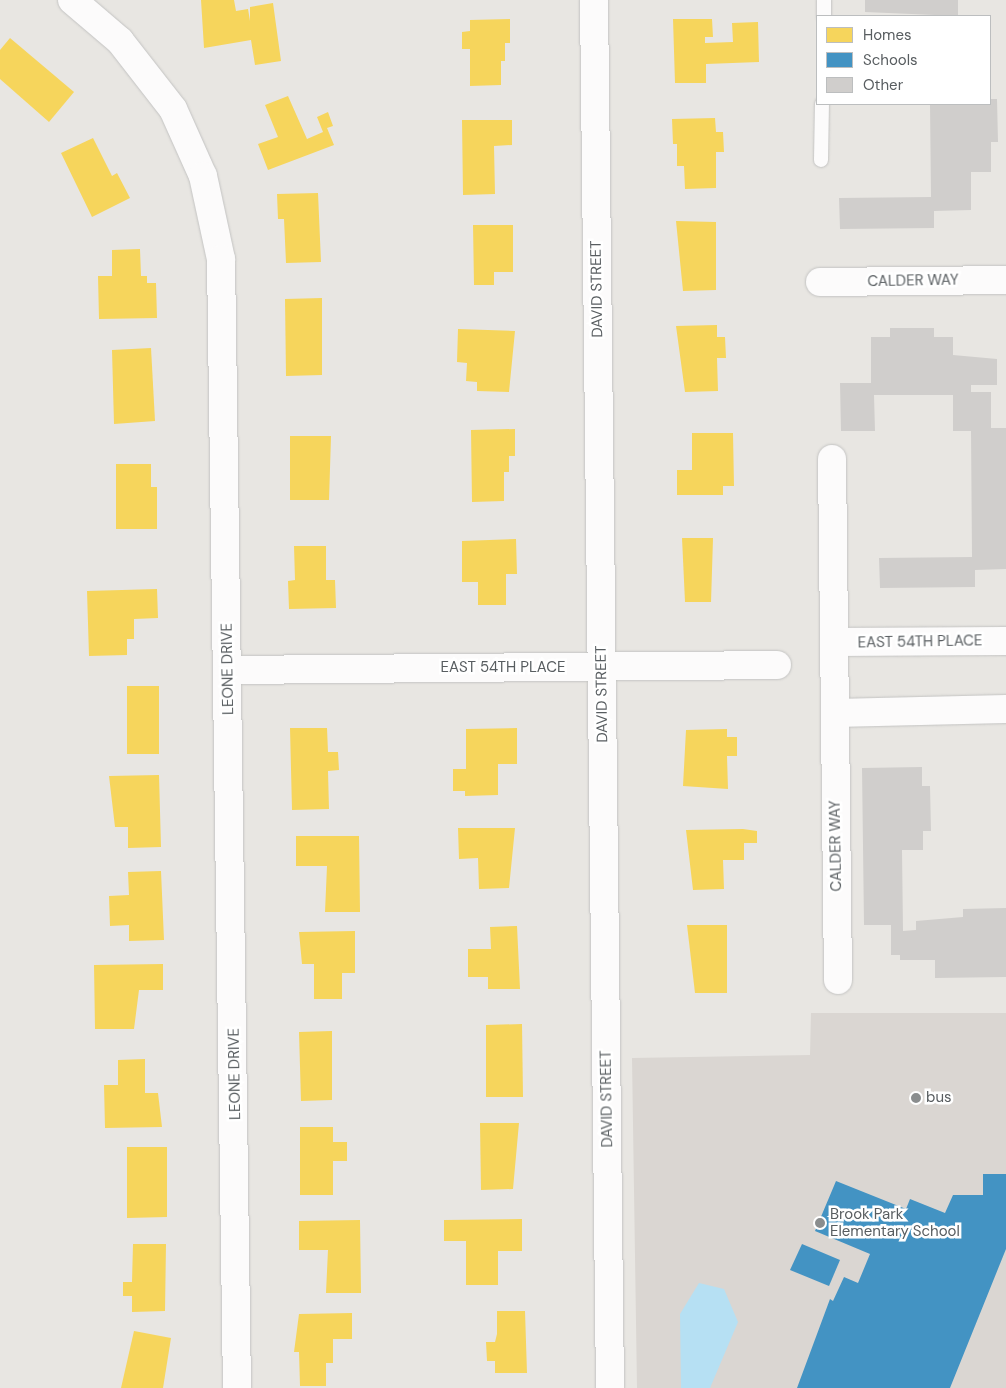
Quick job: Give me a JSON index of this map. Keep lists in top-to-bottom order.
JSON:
{
  "streets": {
    "street": [
      "CALDER WAY",
      "DAVID STREET",
      "EAST 54TH PLACE",
      "LEONE DRIVE"
    ]
  },
  "crossings": [
    ["CALDER WAY", "EAST 54TH PLACE"],
    ["DAVID STREET", "EAST 54TH PLACE"],
    ["EAST 54TH PLACE", "LEONE DRIVE"]
  ],
  "places": ["bus", "Brook Park Elementary School"],
  "legend": ["Homes", "Schools", "Other"]
}
